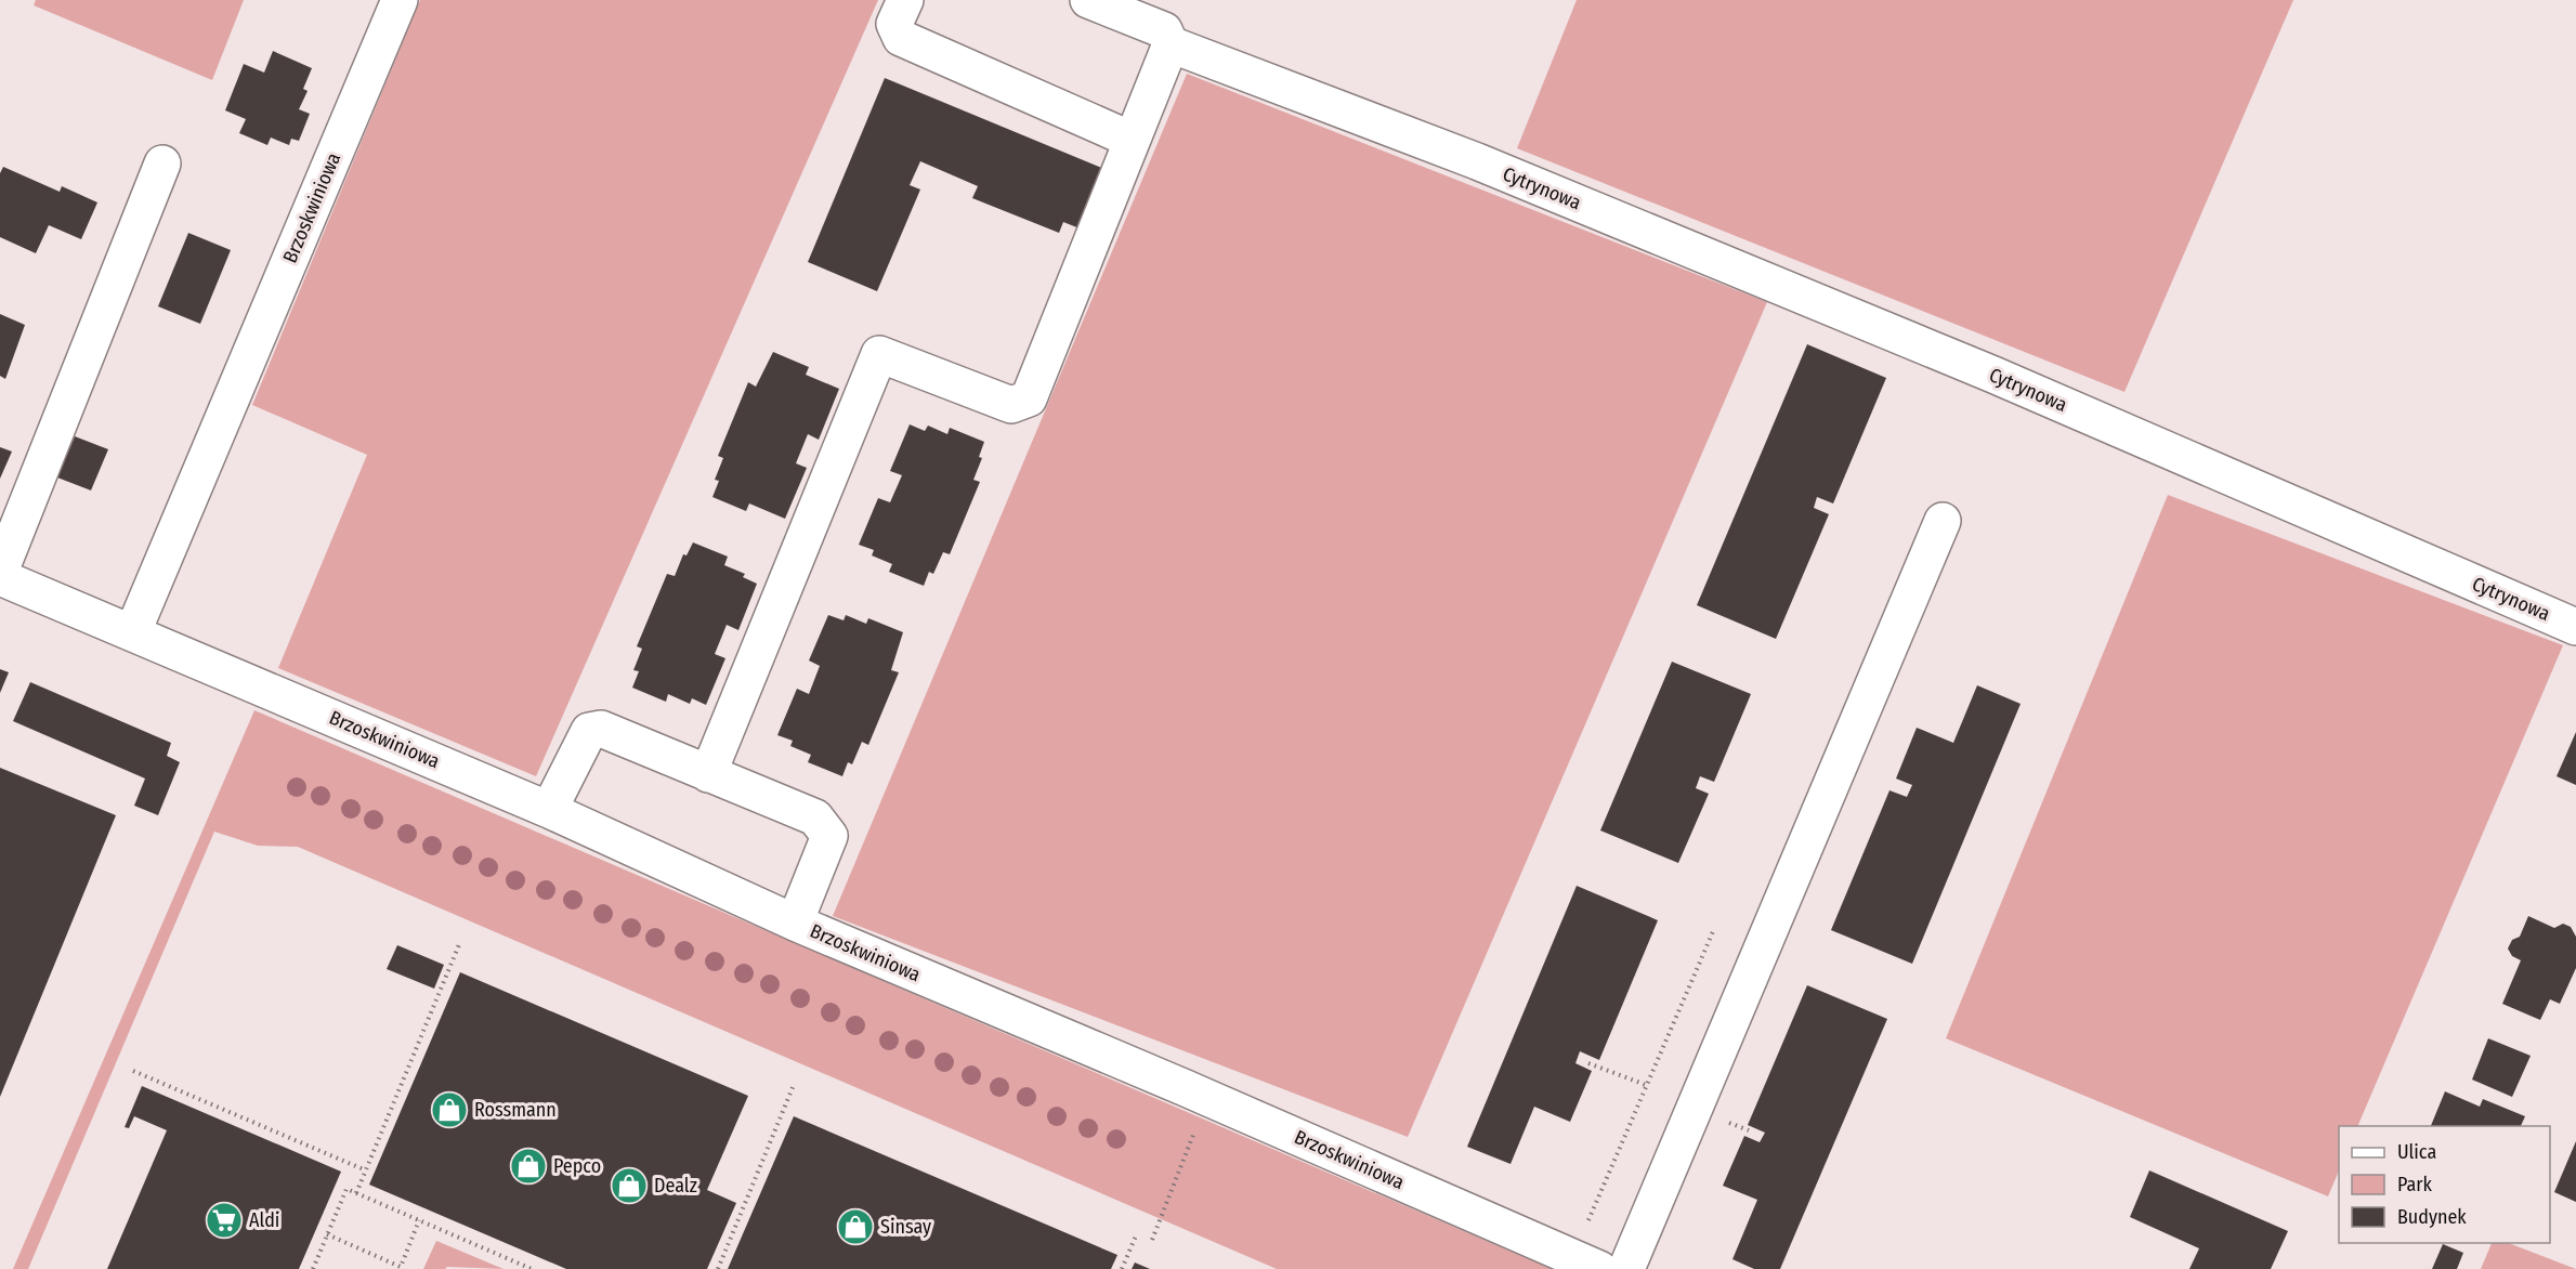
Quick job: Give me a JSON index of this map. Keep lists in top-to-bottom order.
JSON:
{
  "streets": {
    "street": ["Cytrynowa", "Brzoskwiniowa"]
  },
  "places": {
    "shop": [
      "Rossmann",
      "Pepco",
      "Dealz",
      "Sinsay"
    ],
    "supermarket": ["Aldi"]
  },
  "legend": ["Ulica", "Park", "Budynek"]
}
